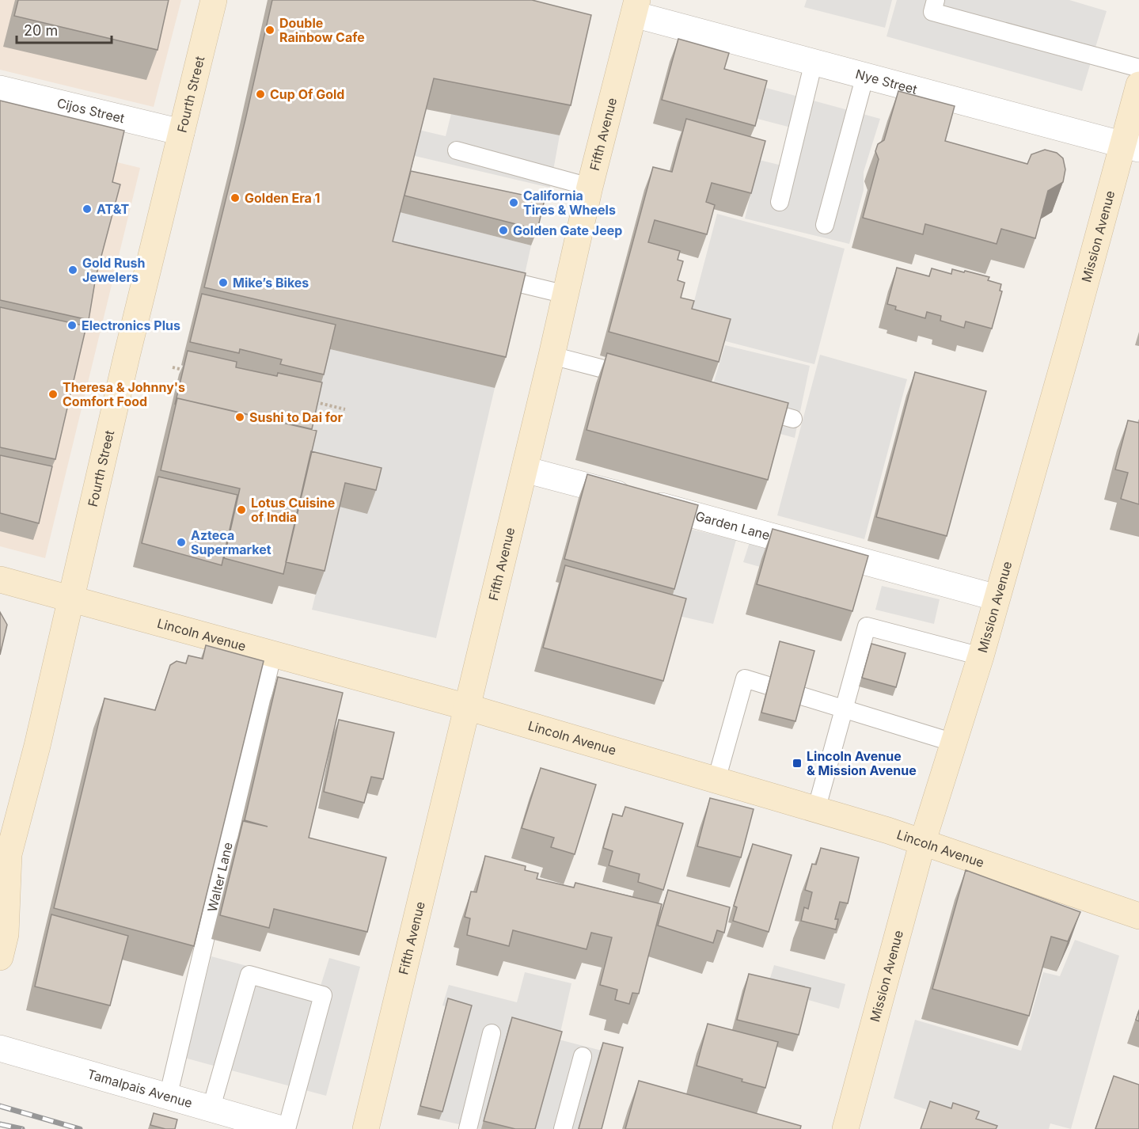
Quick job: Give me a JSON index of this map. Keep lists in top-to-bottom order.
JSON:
{
  "streets": {
    "street": [
      "Nye Street",
      "Fourth Street",
      "Cijos Street",
      "Fifth Avenue",
      "Mission Avenue",
      "Garden Lane",
      "Lincoln Avenue",
      "Tamalpais Avenue"
    ],
    "lane": ["Walter Lane"]
  },
  "crossings": [
    ["Nye Street", "Fifth Avenue"],
    ["Nye Street", "Mission Avenue"],
    ["Fourth Street", "Cijos Street"],
    ["Fourth Street", "Lincoln Avenue"],
    ["Fifth Avenue", "Garden Lane"],
    ["Fifth Avenue", "Lincoln Avenue"],
    ["Mission Avenue", "Garden Lane"],
    ["Mission Avenue", "Lincoln Avenue"],
    ["Lincoln Avenue", "Walter Lane"],
    ["Walter Lane", "Tamalpais Avenue"]
  ],
  "places": {
    "other": [
      "Double Rainbow Cafe",
      "Cup Of Gold",
      "Golden Era 1",
      "California Tires & Wheels",
      "AT&T",
      "Golden Gate Jeep",
      "Gold Rush Jewelers",
      "Mike’s Bikes",
      "Electronics Plus",
      "Theresa & Johnny's Comfort Food",
      "Sushi to Dai for",
      "Lotus Cuisine of India",
      "Azteca Supermarket"
    ],
    "transit": ["Lincoln Avenue & Mission Avenue"]
  },
  "scale_bar": "20 m"
}
